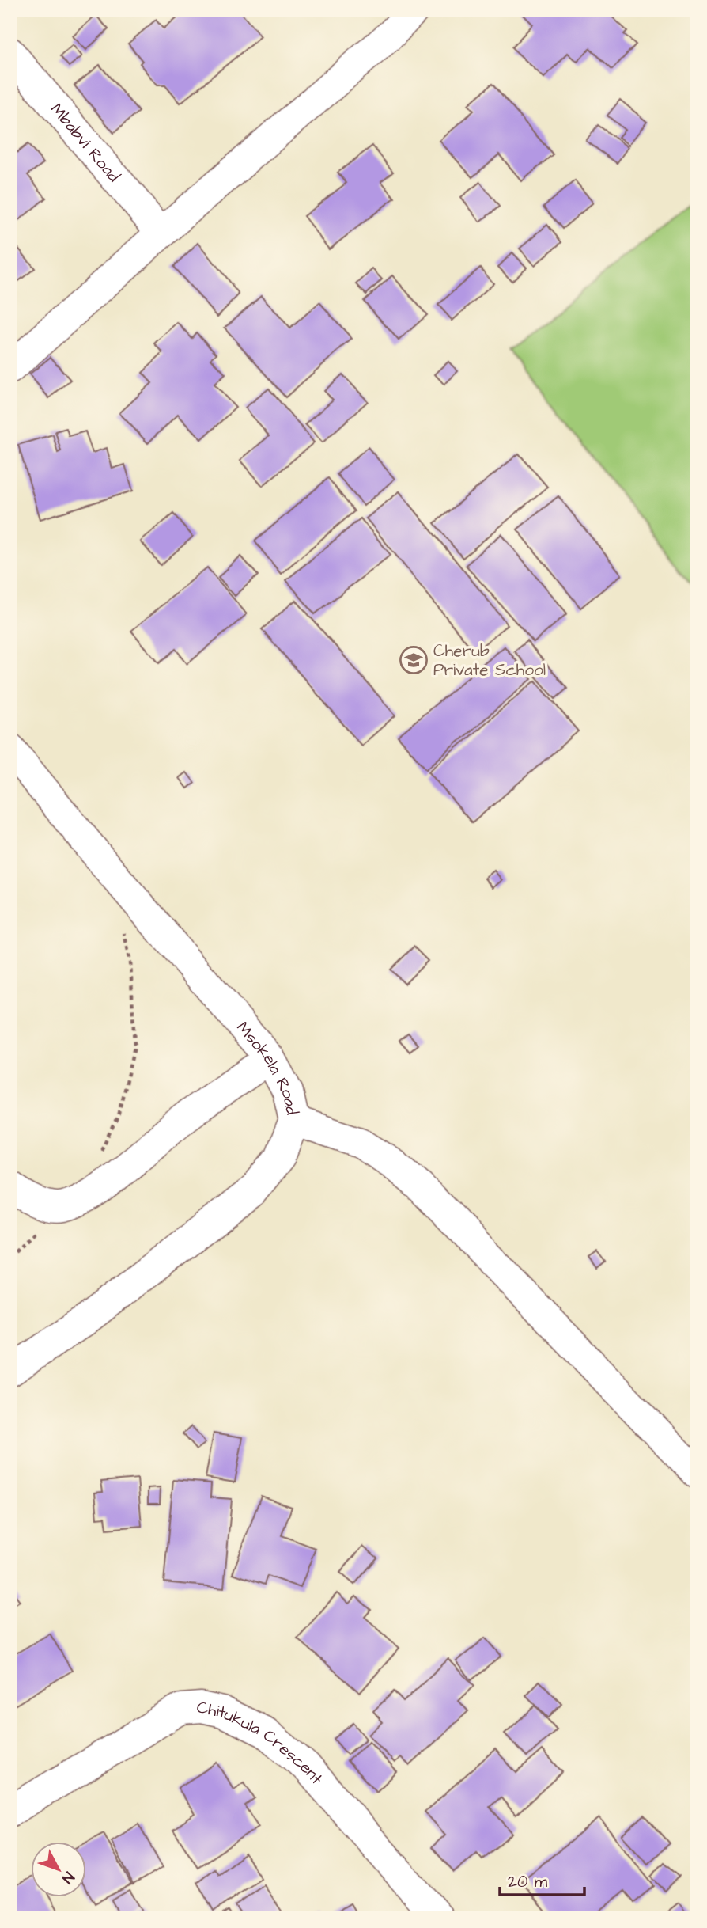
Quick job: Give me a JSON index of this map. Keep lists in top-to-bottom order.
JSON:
{
  "streets": {
    "street": ["Mbabvi Road", "Msokela Road", "Chitukula Crescent"]
  },
  "places": {
    "school or university": ["Cherub Private School"]
  },
  "scale_bar": "20 m",
  "north": "bottom right"
}
